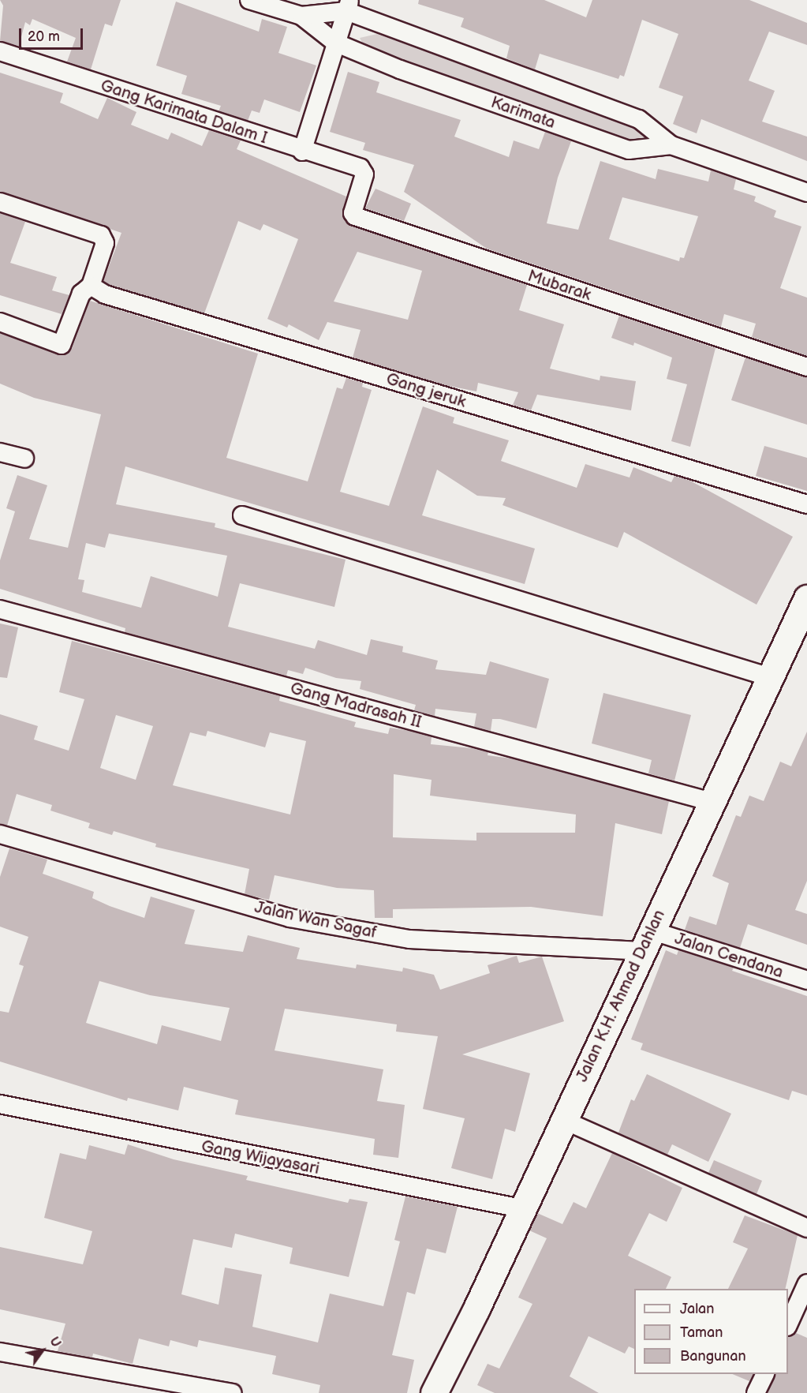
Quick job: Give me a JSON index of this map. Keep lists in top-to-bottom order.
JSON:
{
  "streets": {
    "main road": ["Jalan K.H. Ahmad Dahlan"],
    "street": [
      "Gang Karimata Dalam I",
      "Karimata",
      "Mubarak",
      "Gang jeruk",
      "Gang Madrasah II",
      "Jalan Wan Sagaf",
      "Jalan Cendana",
      "Gang Wijayasari"
    ]
  },
  "crossings": [
    ["Gang Karimata Dalam I", "Mubarak"],
    ["Gang Madrasah II", "Jalan K.H. Ahmad Dahlan"],
    ["Jalan Wan Sagaf", "Jalan Cendana"],
    ["Jalan Wan Sagaf", "Jalan K.H. Ahmad Dahlan"],
    ["Jalan Cendana", "Jalan K.H. Ahmad Dahlan"],
    ["Jalan K.H. Ahmad Dahlan", "Gang Wijayasari"]
  ],
  "legend": ["Jalan", "Taman", "Bangunan"],
  "scale_bar": "20 m",
  "north": "top right"
}
